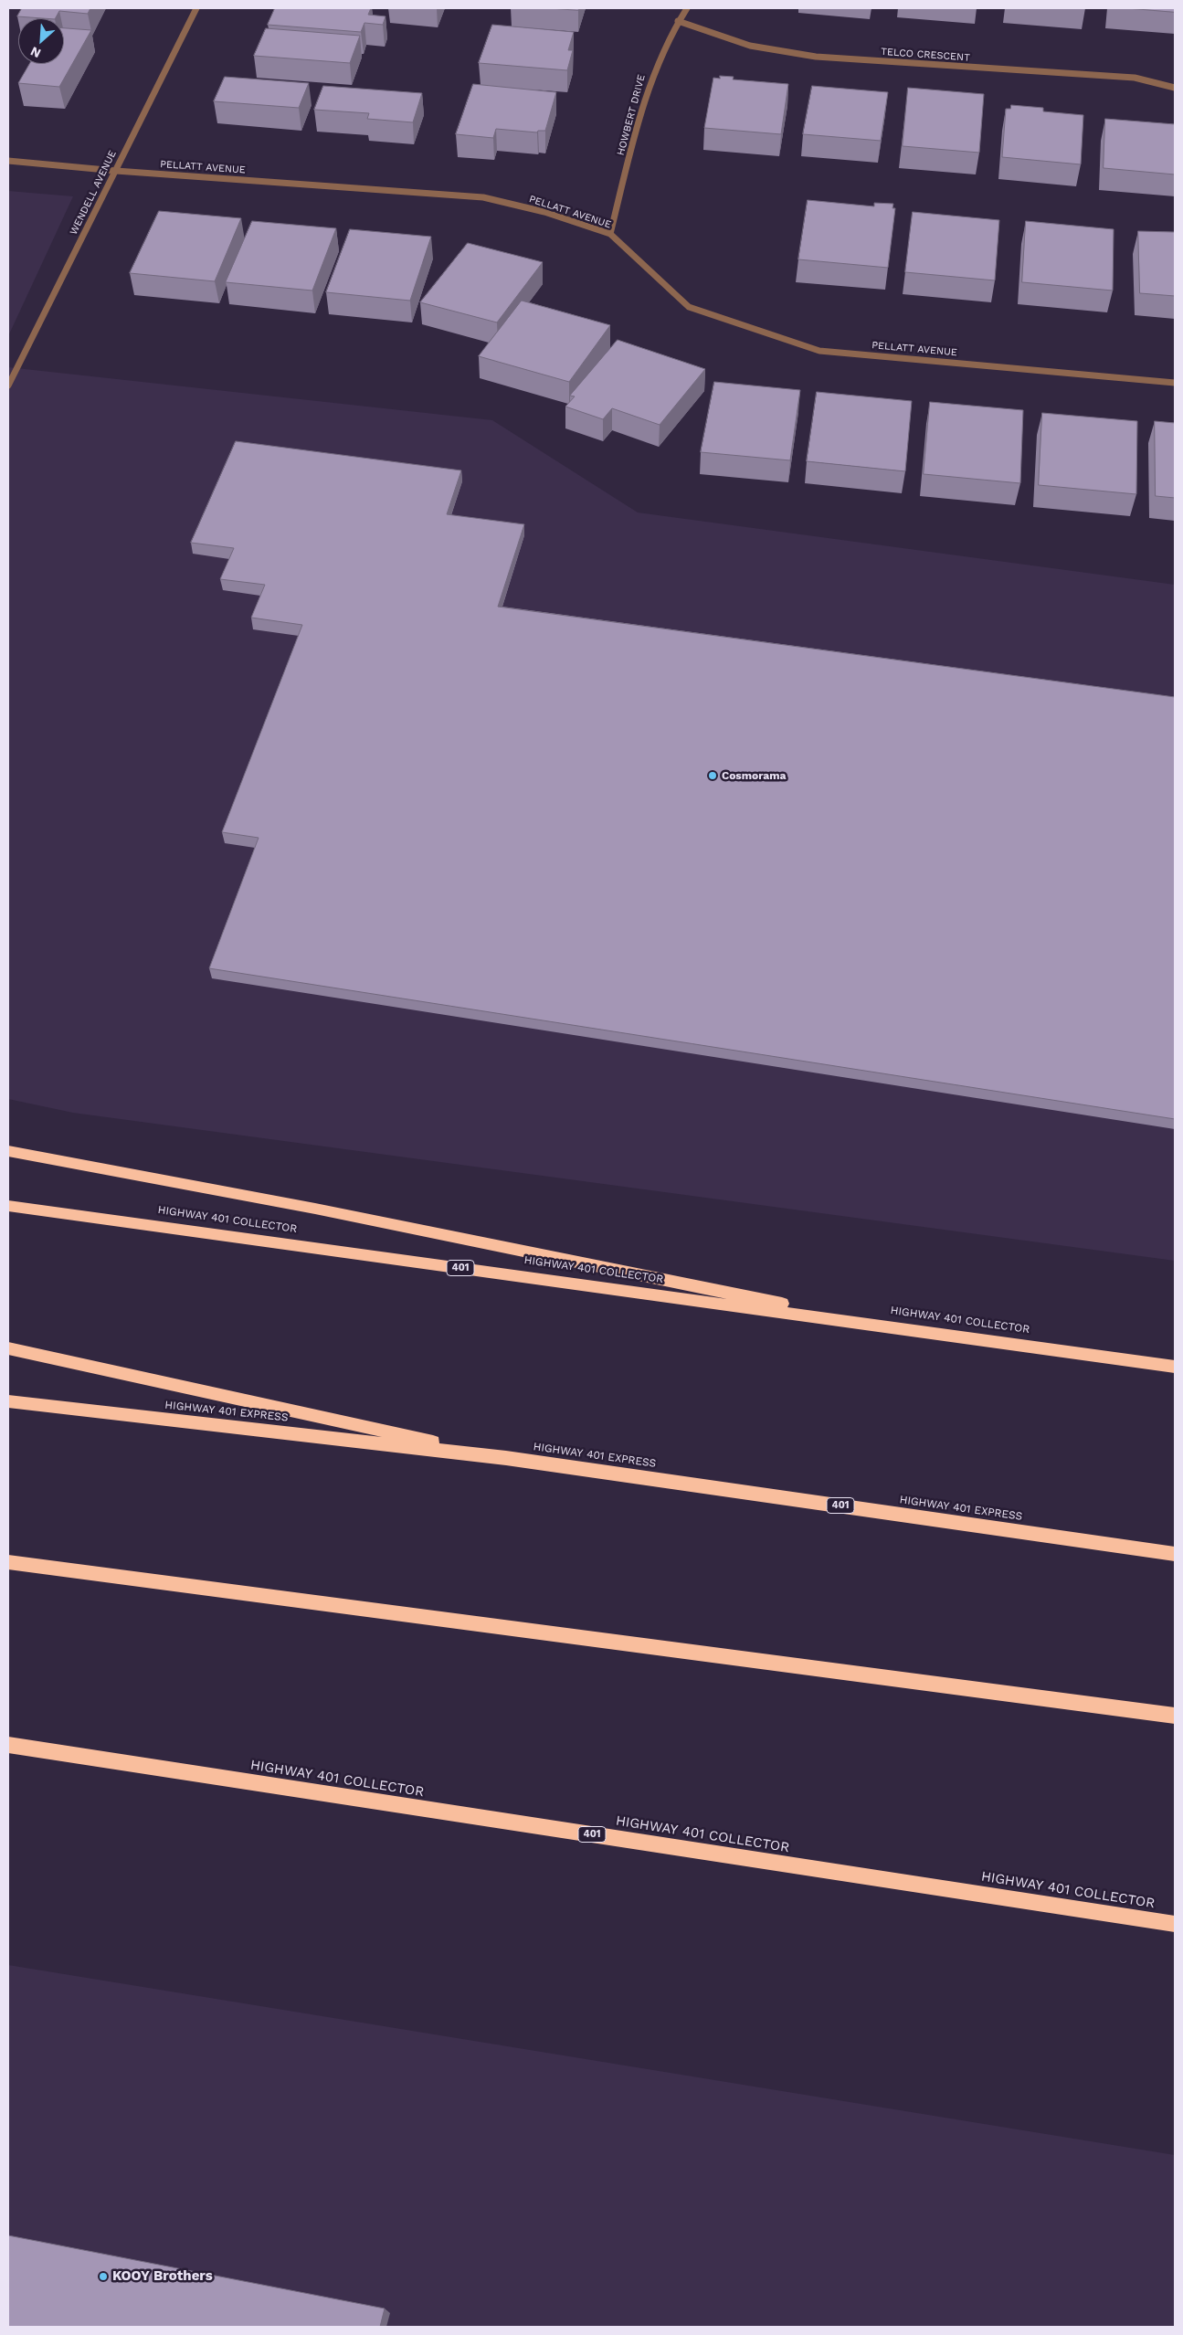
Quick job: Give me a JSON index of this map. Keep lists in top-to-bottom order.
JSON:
{
  "streets": {
    "highway": ["HIGHWAY 401 COLLECTOR", "401", "HIGHWAY 401 EXPRESS"],
    "street": [
      "TELCO CRESCENT",
      "HOWBERT DRIVE",
      "PELLATT AVENUE",
      "WENDELL AVENUE"
    ]
  },
  "crossings": [
    ["TELCO CRESCENT", "HOWBERT DRIVE"],
    ["HOWBERT DRIVE", "PELLATT AVENUE"],
    ["PELLATT AVENUE", "WENDELL AVENUE"]
  ],
  "places": ["Cosmorama", "KOOY Brothers"],
  "north": "bottom left"
}
